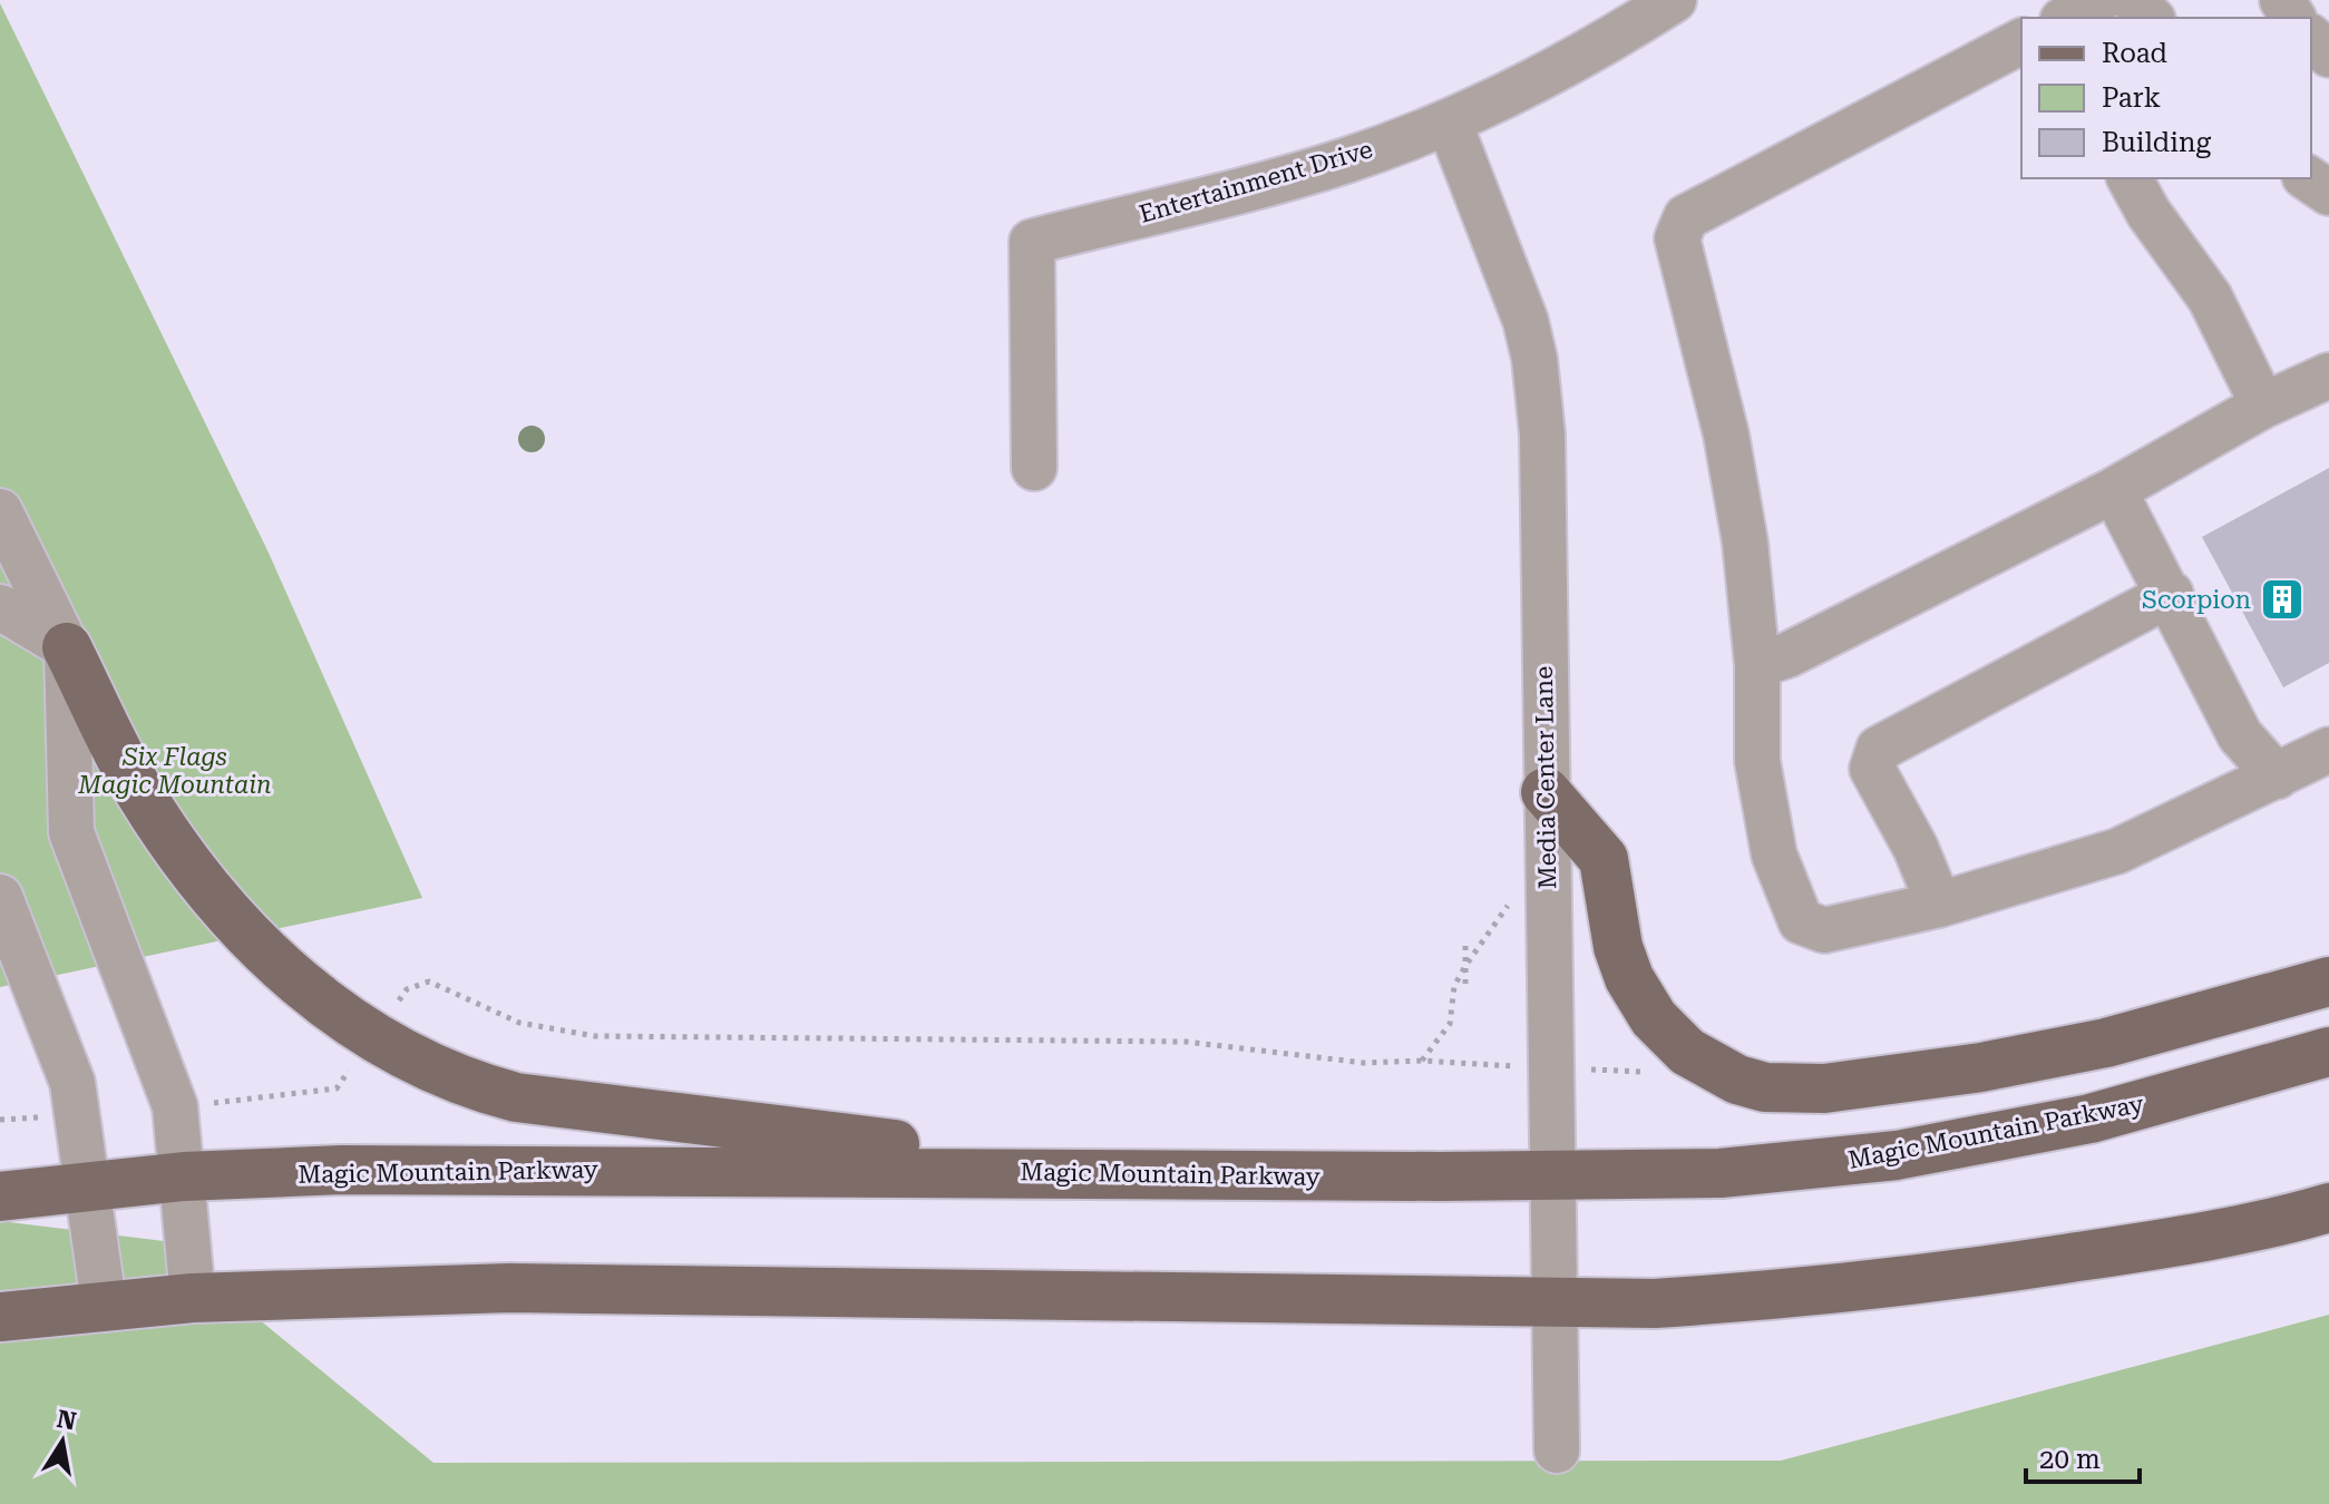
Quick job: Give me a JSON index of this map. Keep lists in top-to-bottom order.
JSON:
{
  "streets": {
    "main road": ["Magic Mountain Parkway"],
    "street": ["Entertainment Drive", "Media Center Lane"]
  },
  "crossings": [
    ["Entertainment Drive", "Media Center Lane"],
    ["Media Center Lane", "Magic Mountain Parkway"]
  ],
  "parks": ["Six Flags Magic Mountain"],
  "places": {
    "building": ["Scorpion"]
  },
  "legend": ["Road", "Park", "Building"],
  "scale_bar": "20 m",
  "north": "top"
}
